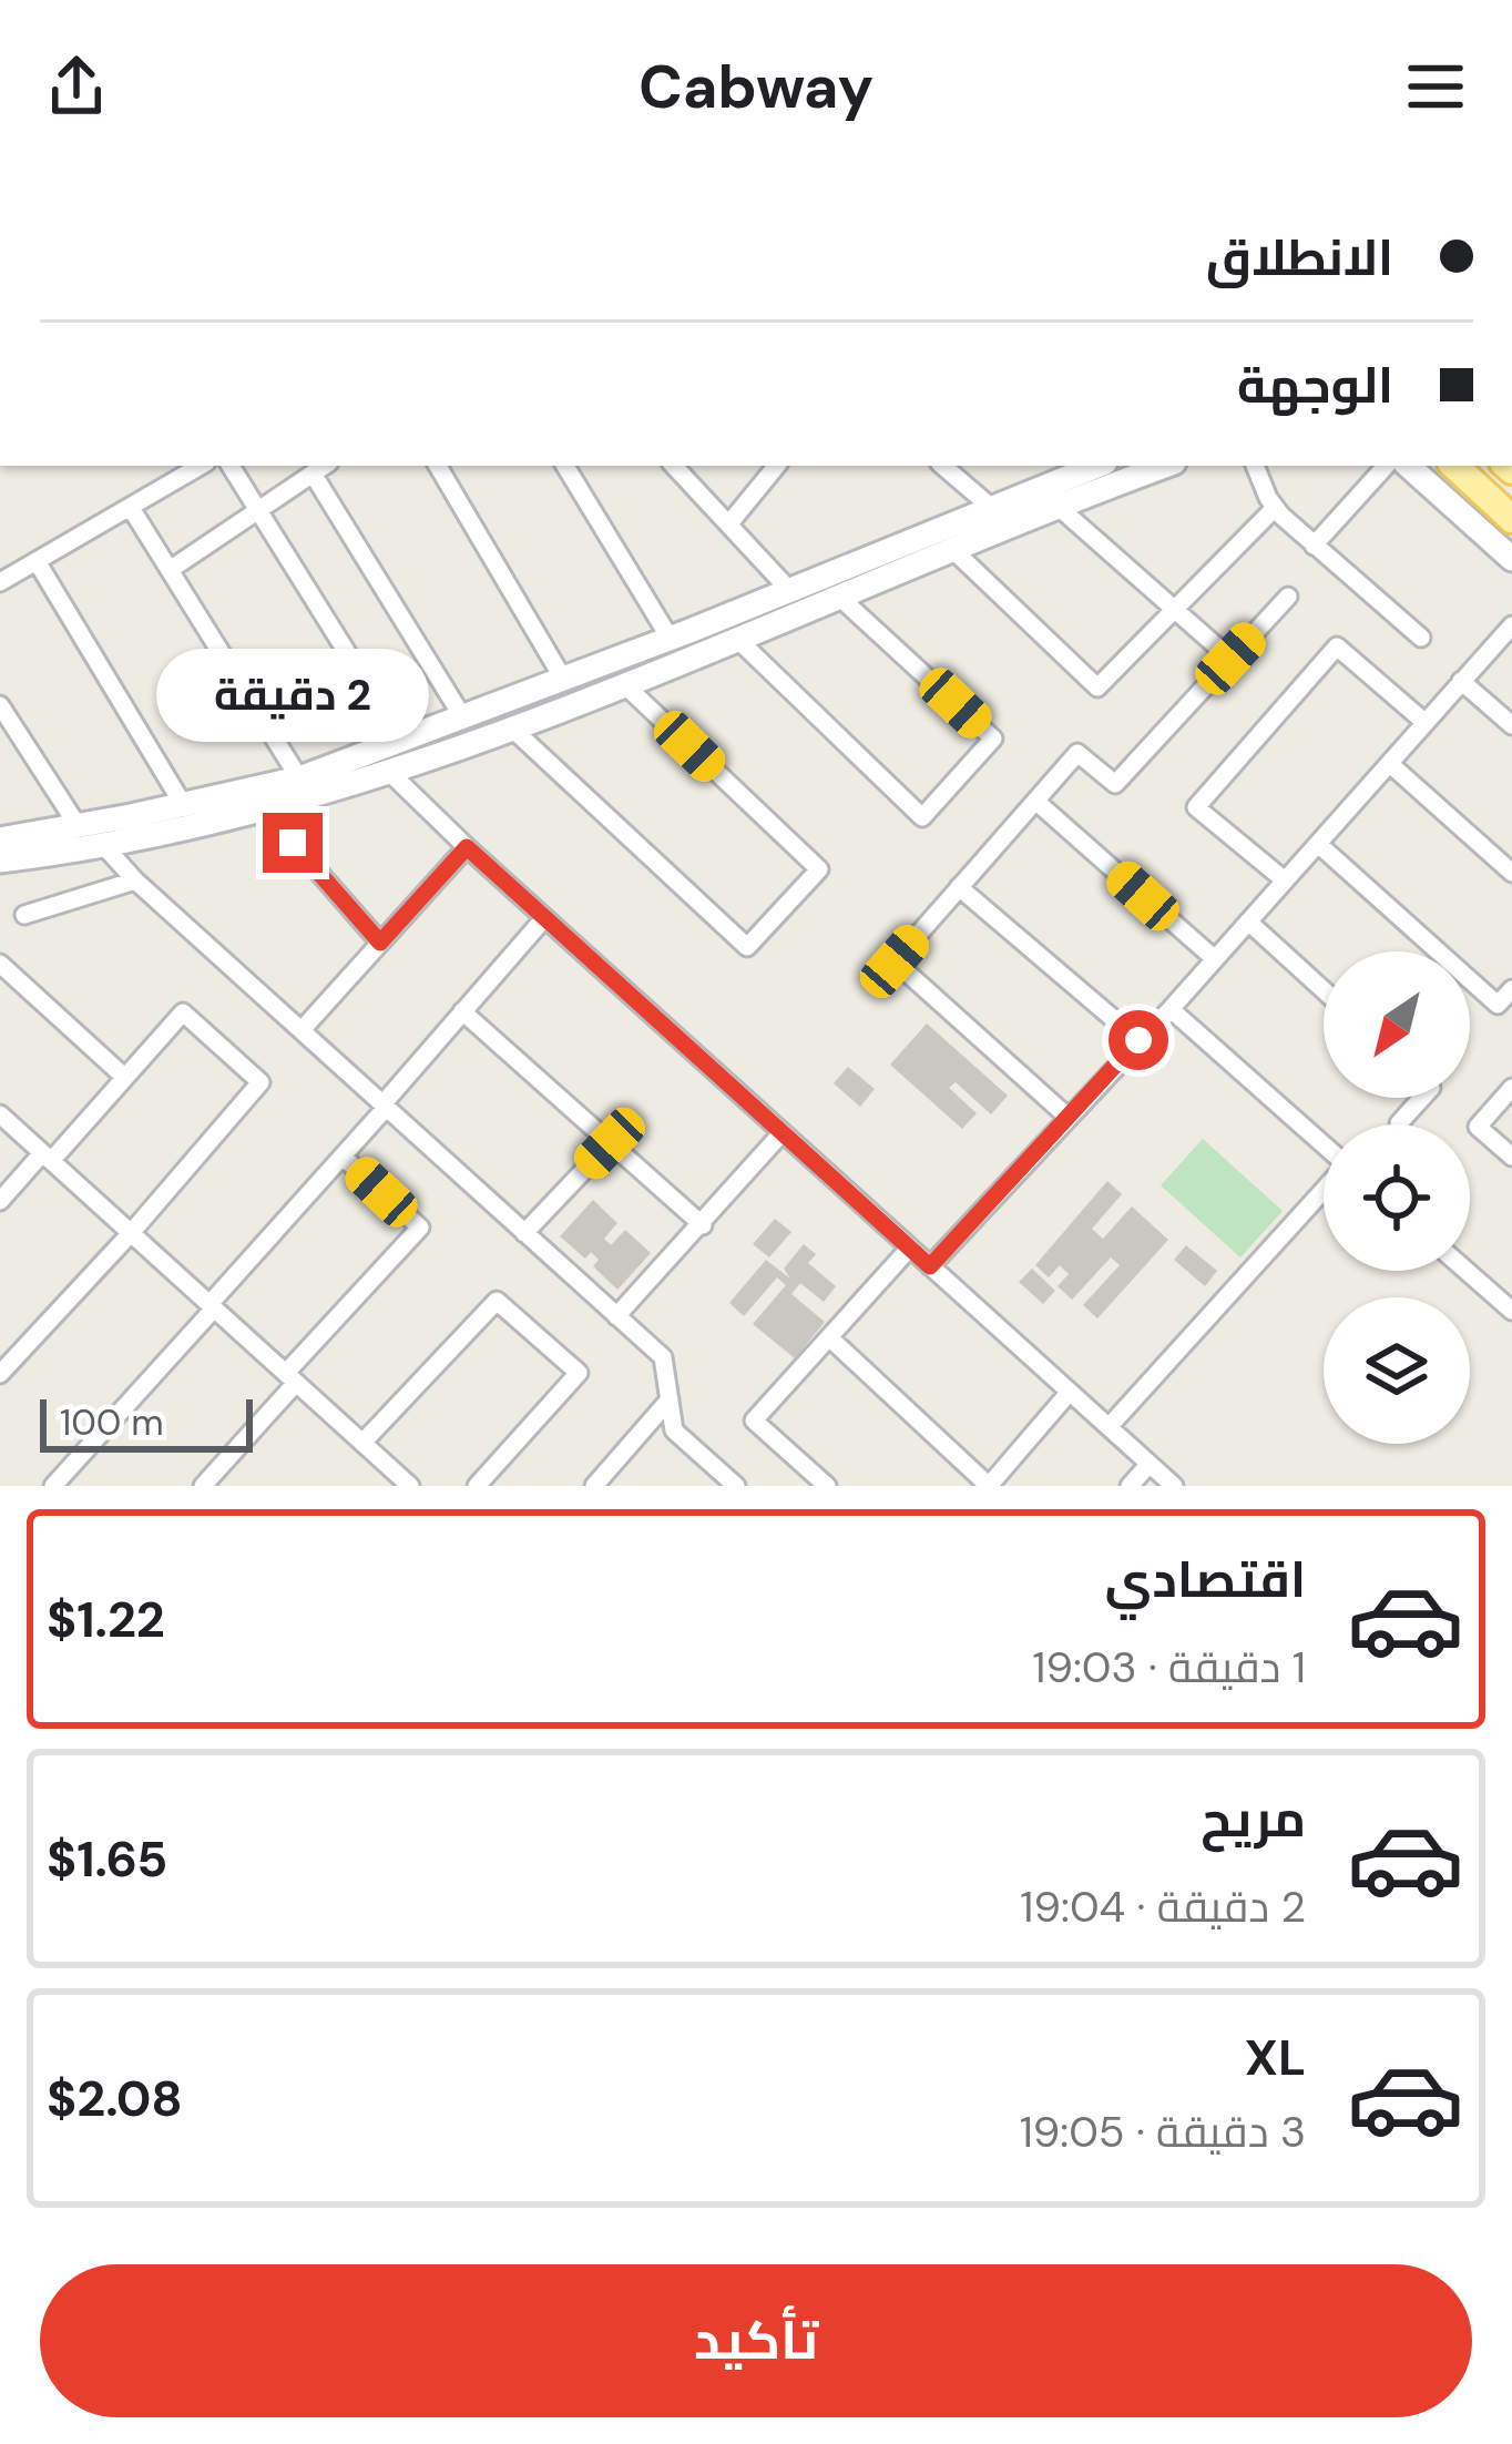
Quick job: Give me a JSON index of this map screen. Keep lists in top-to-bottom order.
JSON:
{
  "scale_bar": "100 m",
  "north": "bottom left",
  "page": {
    "header": "Cabway",
    "banner": ["الانطلاق", "الوجهة"],
    "bubble": "2 دقيقة",
    "scale": "100 m",
    "list": [
      {
        "name": "اقتصادي",
        "note": "1 دقيقة · 19:03",
        "value": "$1.22"
      },
      {
        "name": "مريح",
        "note": "2 دقيقة · 19:04",
        "value": "$1.65"
      },
      {
        "name": "XL",
        "note": "3 دقيقة · 19:05",
        "value": "$2.08"
      }
    ],
    "buttons": "تأكيد"
  }
}
